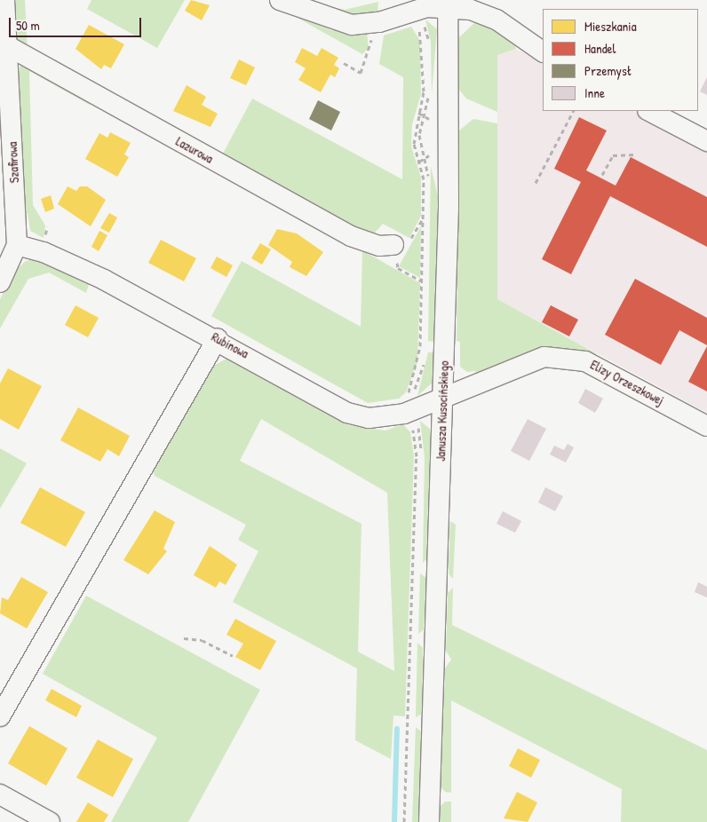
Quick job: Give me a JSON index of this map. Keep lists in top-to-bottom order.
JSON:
{
  "streets": {
    "street": [
      "Lazurowa",
      "Szafirowa",
      "Rubinowa",
      "Elizy Orzeszkowej",
      "Janusza Kusocińskiego"
    ]
  },
  "crossings": [
    ["Lazurowa", "Szafirowa"],
    ["Szafirowa", "Rubinowa"],
    ["Rubinowa", "Elizy Orzeszkowej"],
    ["Rubinowa", "Janusza Kusocińskiego"],
    ["Elizy Orzeszkowej", "Janusza Kusocińskiego"]
  ],
  "legend": [
    "Mieszkania",
    "Handel",
    "Przemysł",
    "Inne"
  ],
  "scale_bar": "50 m"
}
